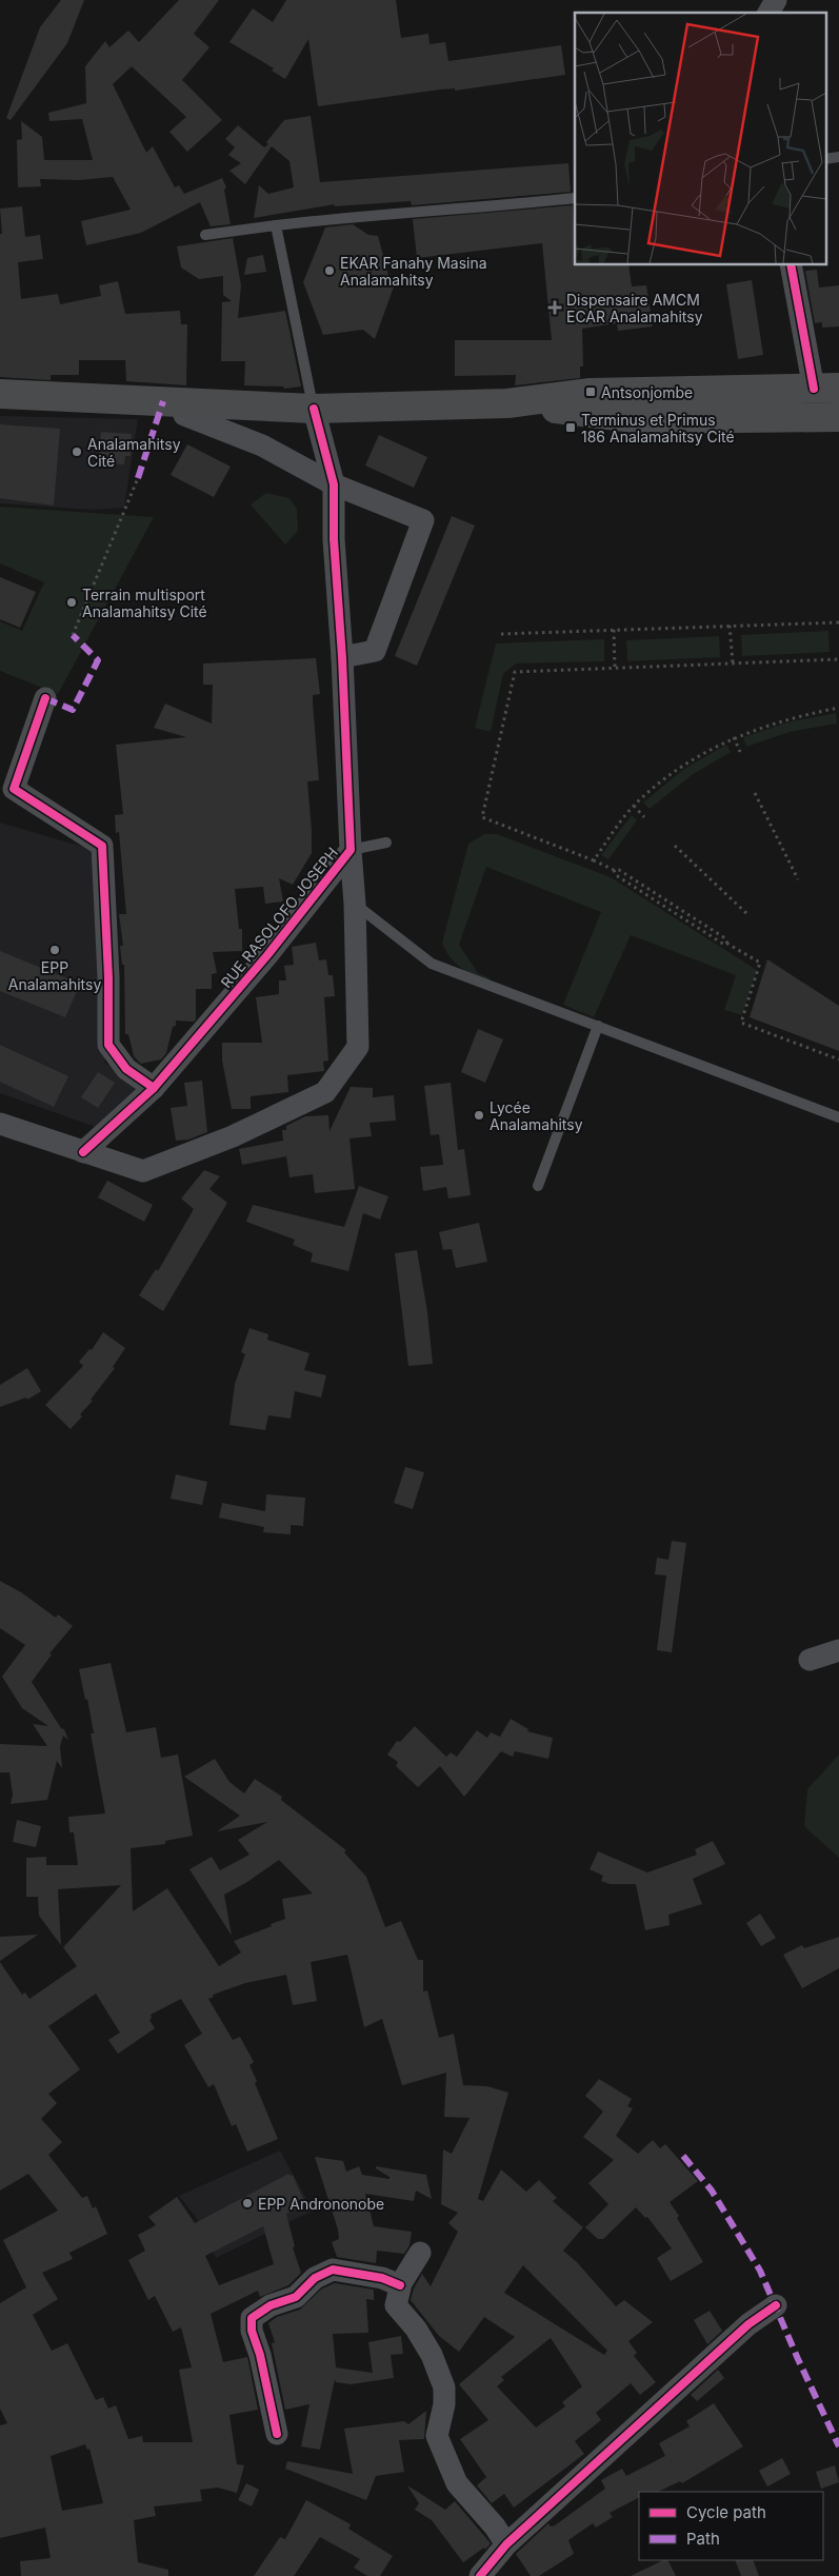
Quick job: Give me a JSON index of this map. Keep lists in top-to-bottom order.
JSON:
{
  "streets": {
    "street": ["RUE RASOLOFO JOSEPH"]
  },
  "places": {
    "other": [
      "EKAR Fanahy Masina Analamahitsy",
      "Analamahitsy Cité",
      "Terrain multisport Analamahitsy Cité",
      "EPP Analamahitsy",
      "Lycée Analamahitsy",
      "EPP Andrononobe"
    ],
    "health": ["Dispensaire AMCM ECAR Analamahitsy"],
    "transit": ["Antsonjombe", "Terminus et Primus 186 Analamahitsy Cité"]
  },
  "legend": ["Cycle path", "Path"]
}
